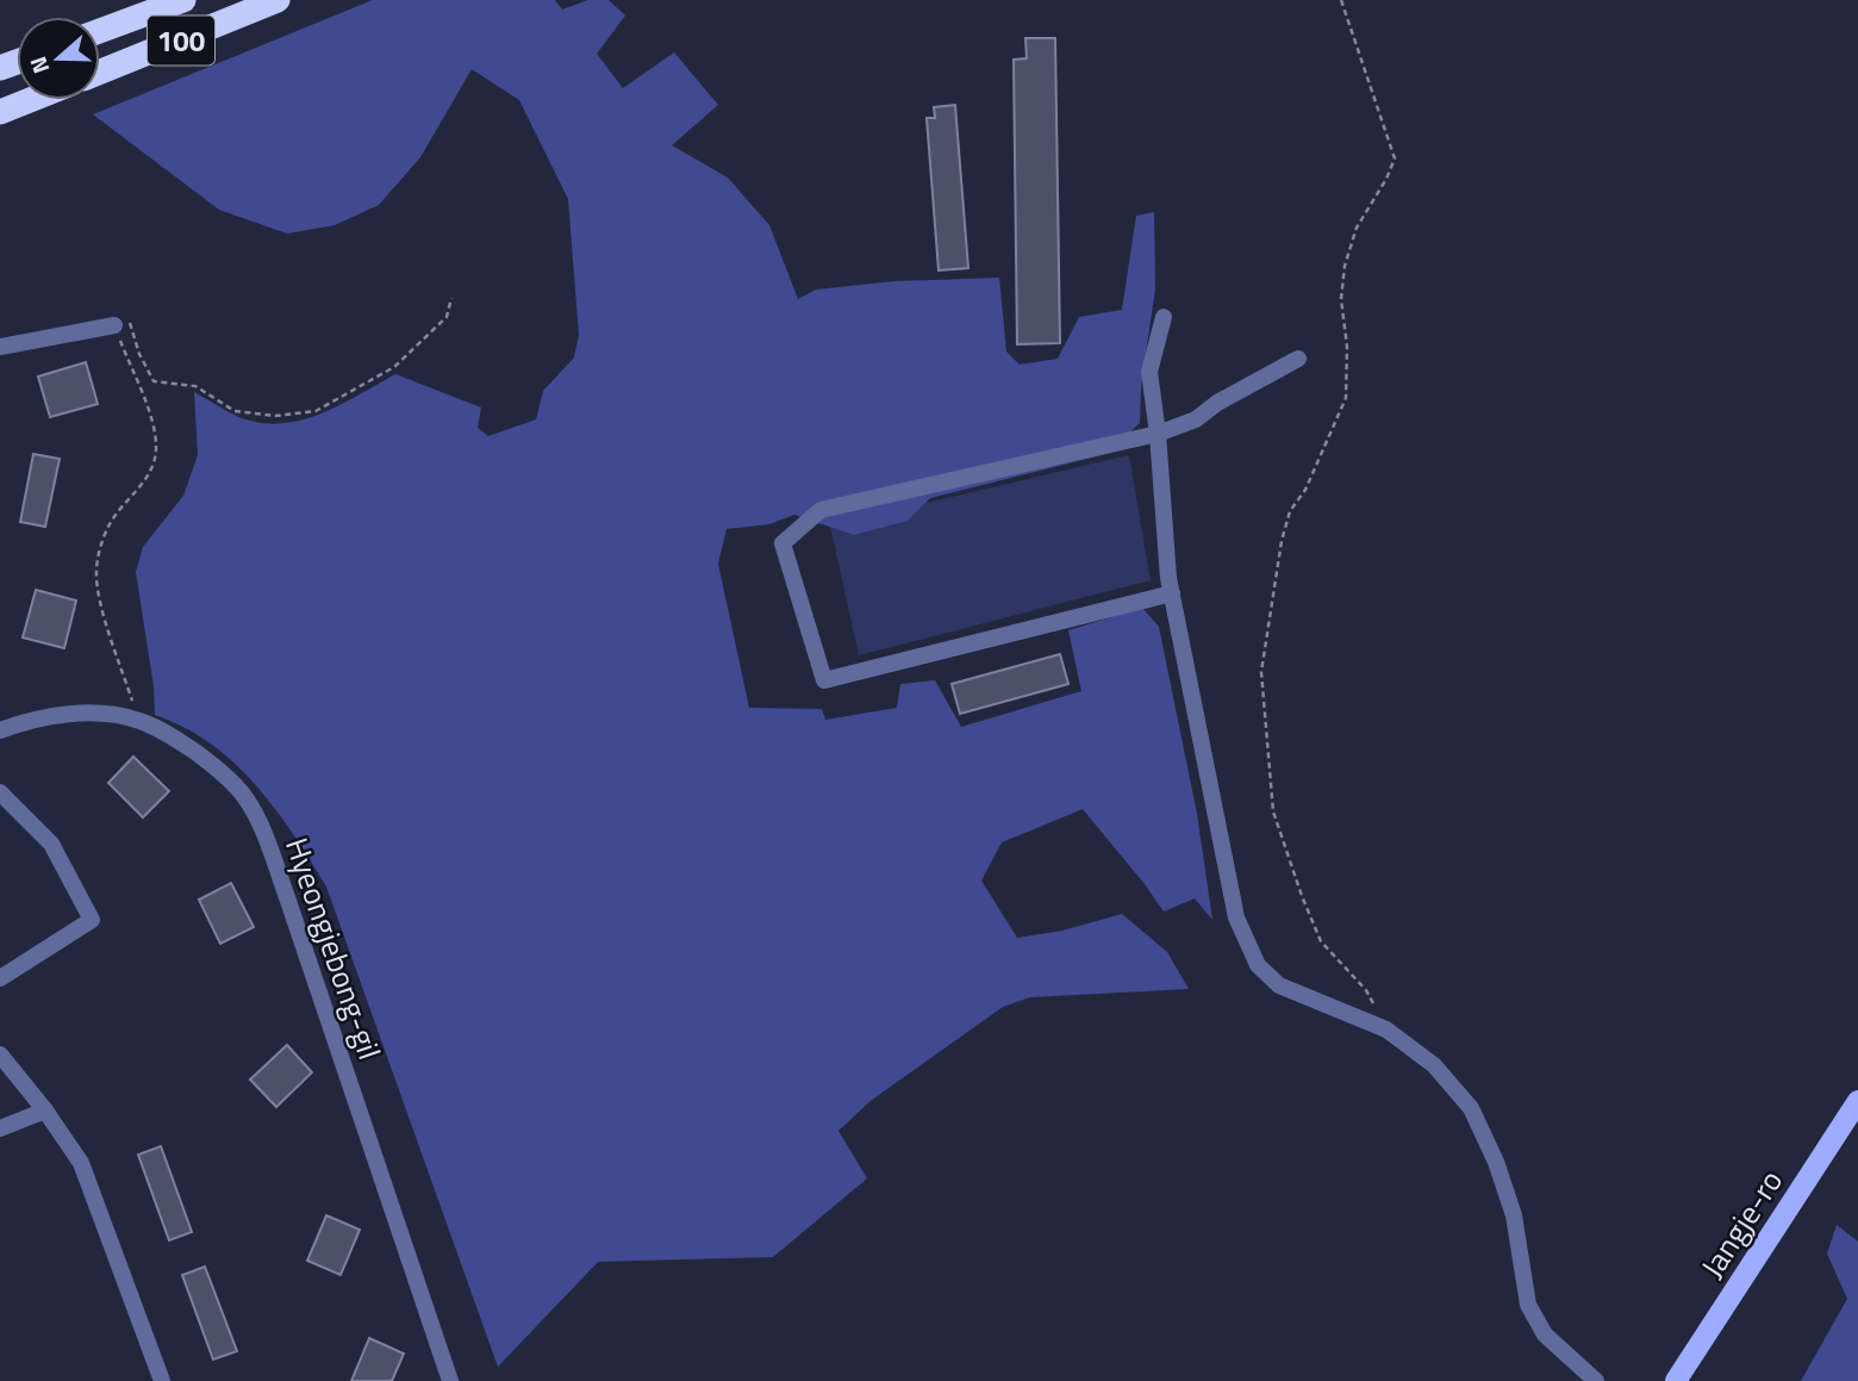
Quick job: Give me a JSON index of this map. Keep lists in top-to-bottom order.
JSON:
{
  "streets": {
    "highway": ["100"],
    "main road": ["Jangje-ro"],
    "street": ["Hyeongjebong-gil"]
  },
  "north": "left"
}
